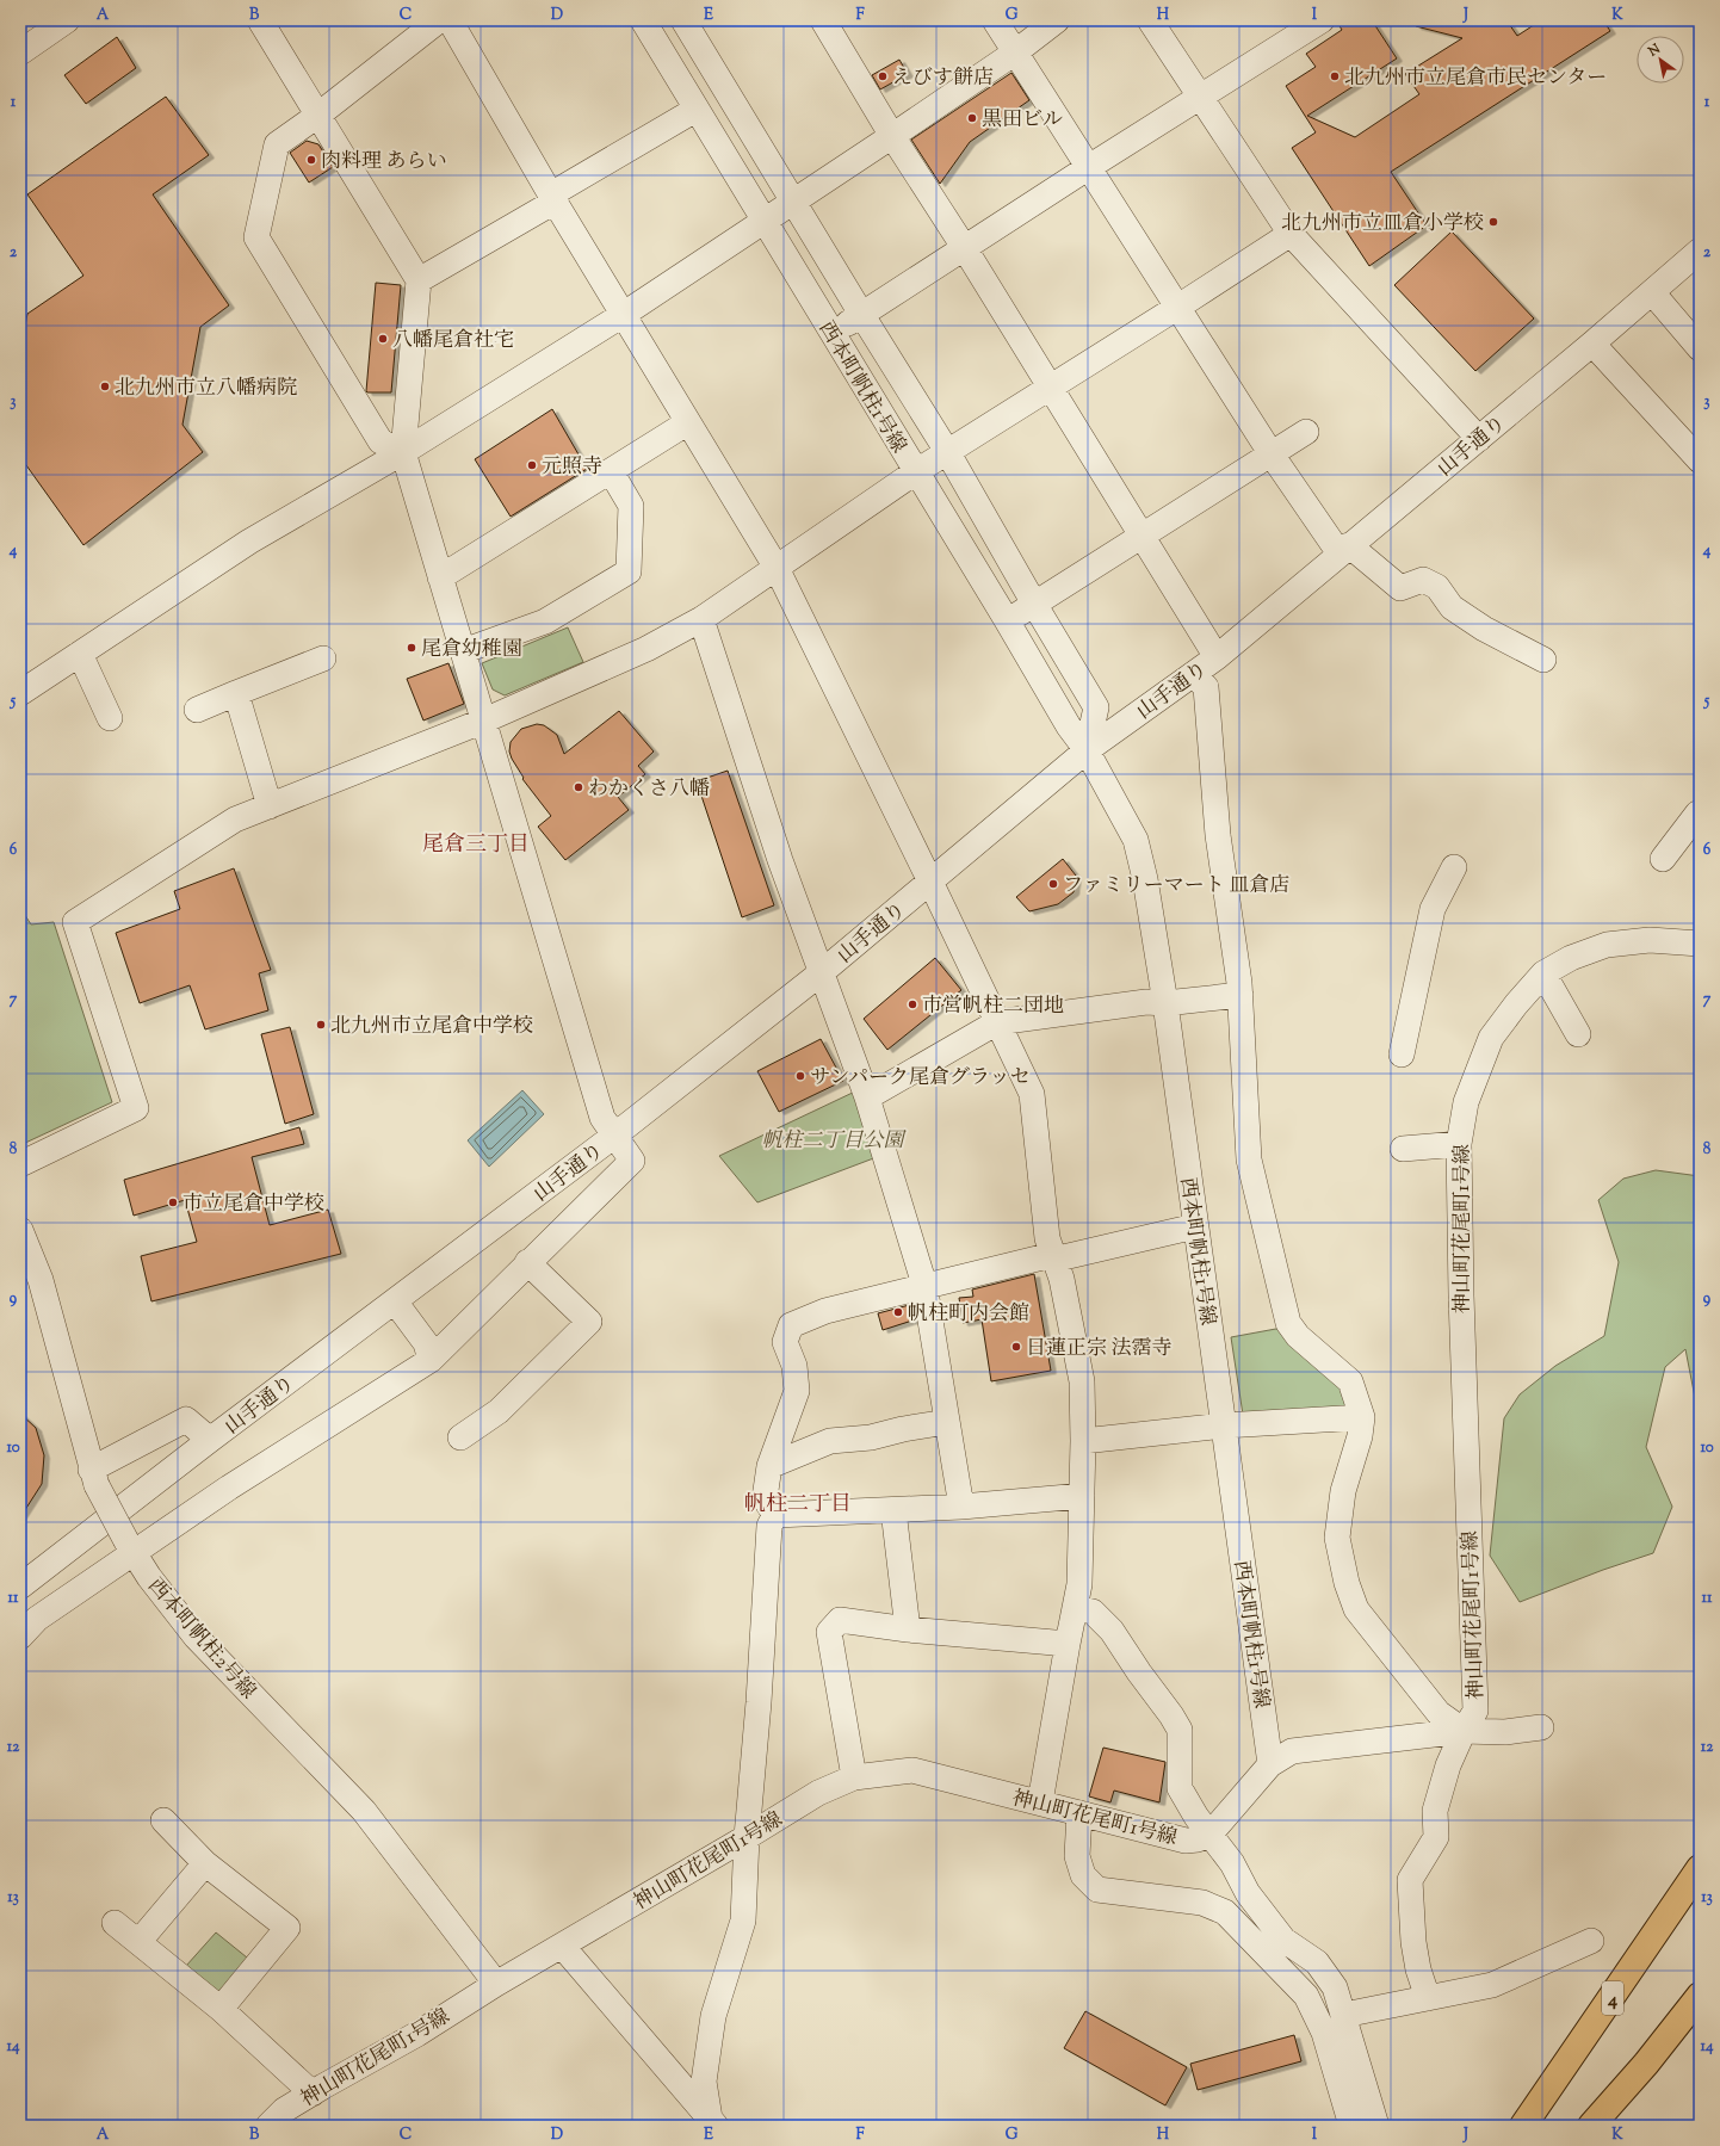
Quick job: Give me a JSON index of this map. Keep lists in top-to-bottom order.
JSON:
{
  "streets": {
    "highway": ["4"],
    "street": [
      "西本町帆柱1号線",
      "山手通り",
      "神山町花尾町1号線",
      "西本町帆柱2号線"
    ]
  },
  "crossings": [
    ["西本町帆柱1号線", "山手通り"],
    ["神山町花尾町1号線", "西本町帆柱2号線"]
  ],
  "districts": ["尾倉三丁目", "帆柱二丁目"],
  "parks": ["帆柱二丁目公園"],
  "places": [
    "えびす餅店",
    "北九州市立尾倉市民センター",
    "黒田ビル",
    "肉料理 あらい",
    "北九州市立皿倉小学校",
    "八幡尾倉社宅",
    "北九州市立八幡病院",
    "元照寺",
    "尾倉幼稚園",
    "わかくさ八幡",
    "ファミリーマート 皿倉店",
    "市営帆柱二団地",
    "北九州市立尾倉中学校",
    "サンパーク尾倉グラッセ",
    "市立尾倉中学校",
    "帆柱町内会館",
    "日蓮正宗 法霑寺"
  ],
  "north": "top left",
  "grid": {
    "columns": [
      "A",
      "B",
      "C",
      "D",
      "E",
      "F",
      "G",
      "H",
      "I",
      "J",
      "K"
    ],
    "rows": [
      "1",
      "2",
      "3",
      "4",
      "5",
      "6",
      "7",
      "8",
      "9",
      "10",
      "11",
      "12",
      "13",
      "14"
    ]
  }
}
